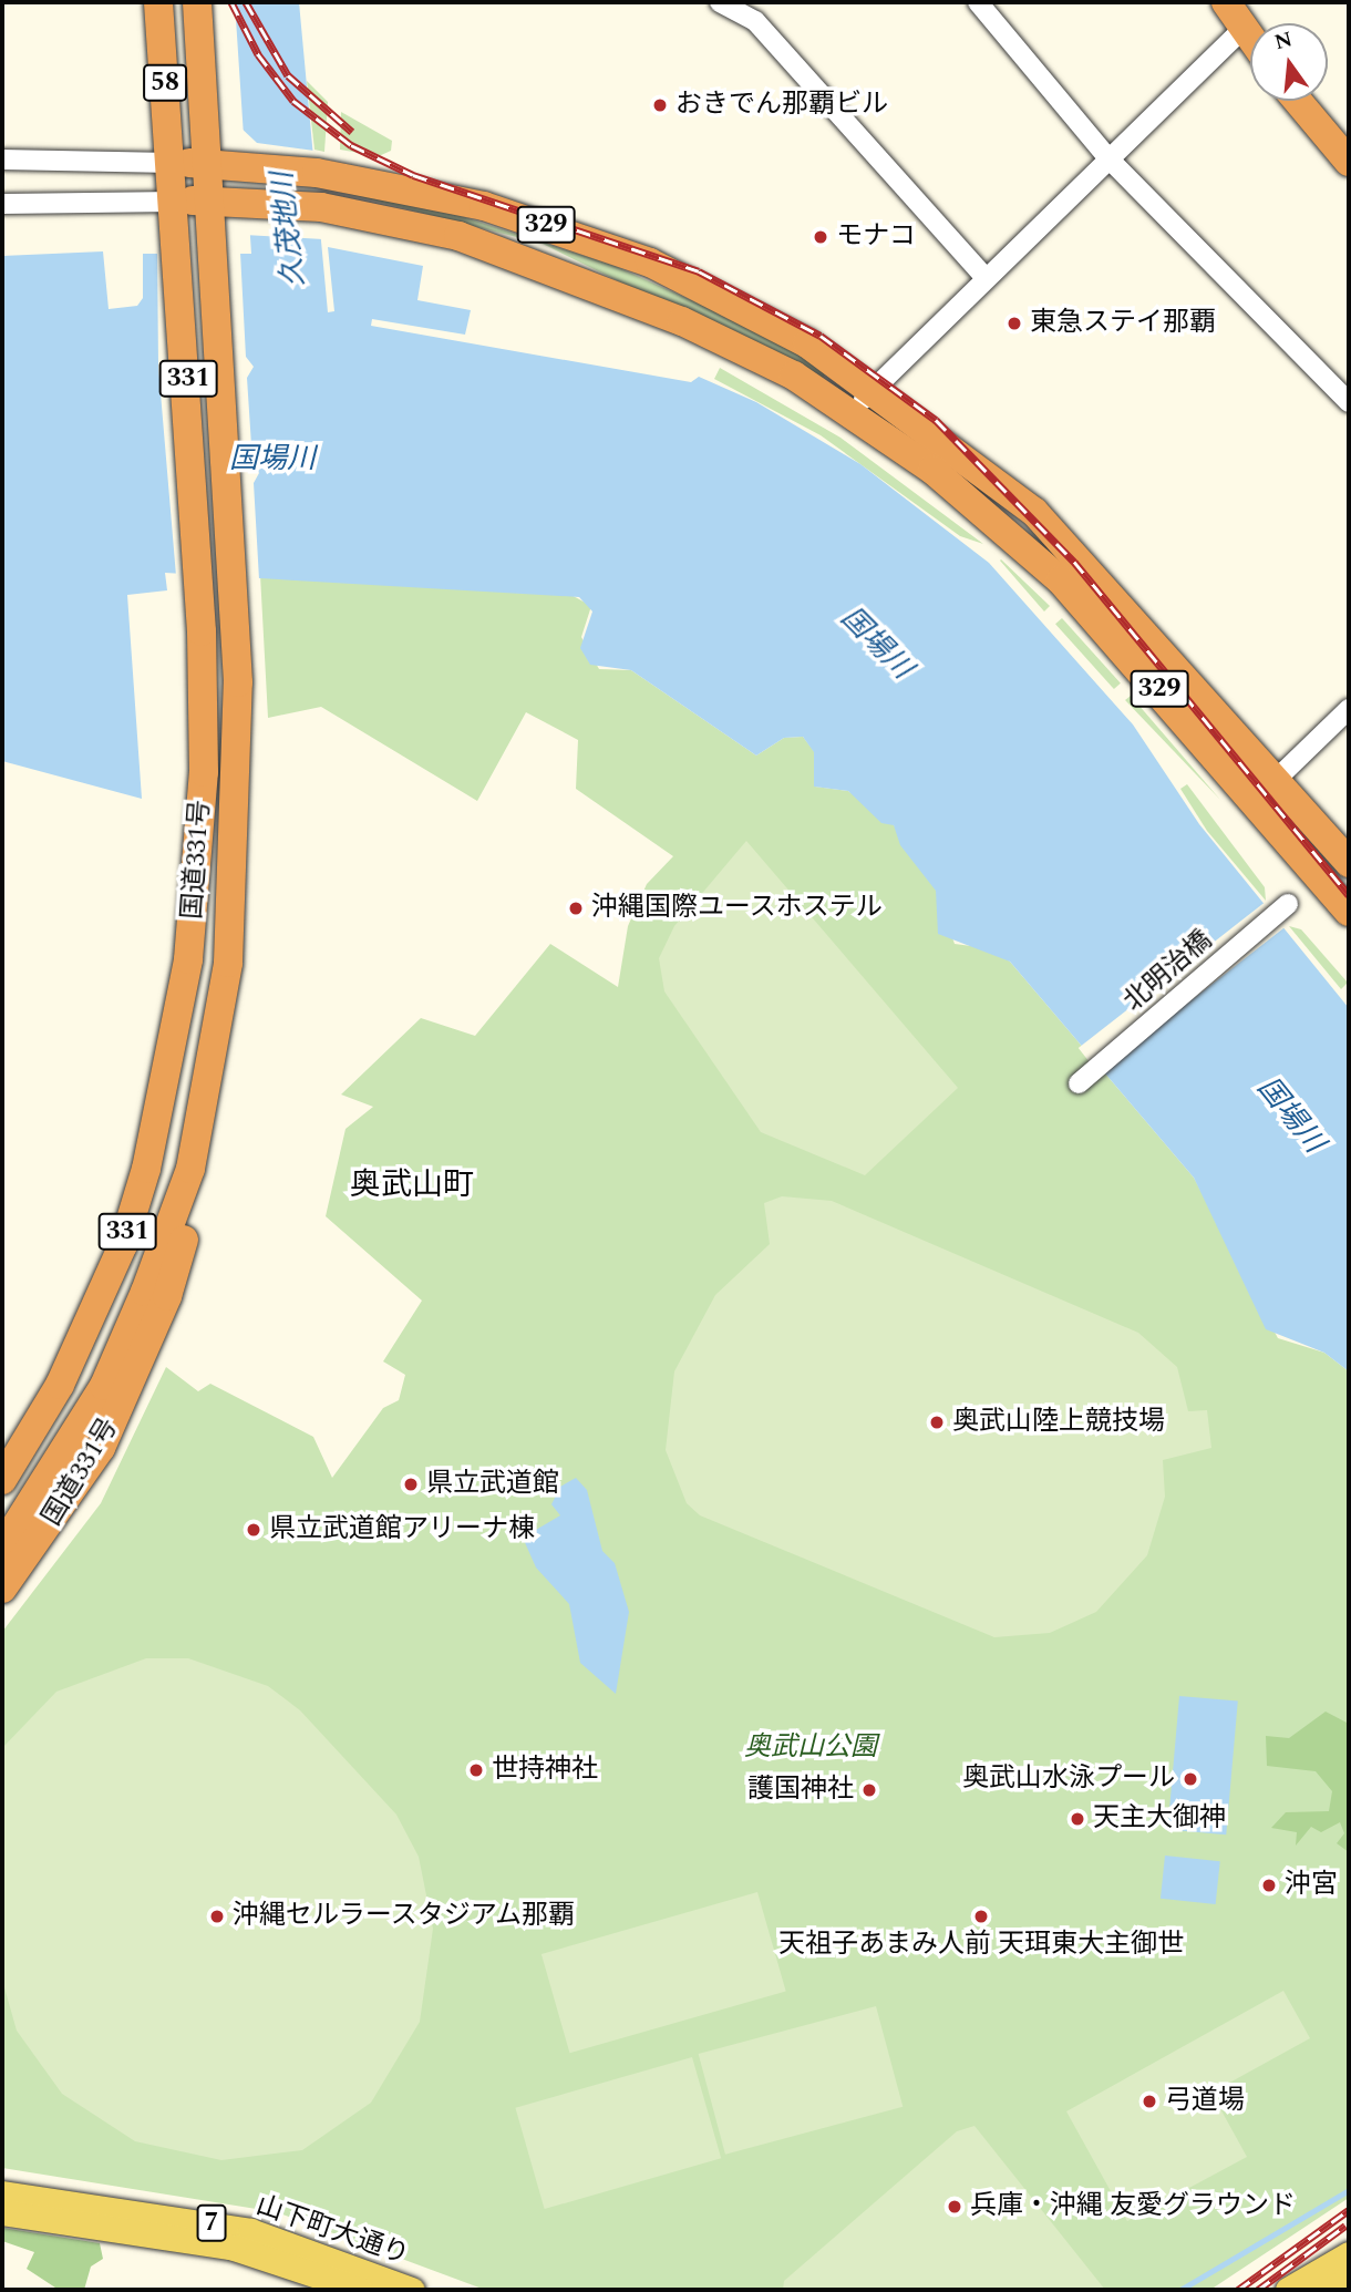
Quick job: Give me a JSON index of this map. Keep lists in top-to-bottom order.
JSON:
{
  "streets": {
    "highway": [
      "58",
      "329",
      "331",
      "国道331号"
    ],
    "main road": ["7", "山下町大通り"],
    "street": ["北明治橋"]
  },
  "crossings": [
    ["58", "329"],
    ["58", "国道331号"],
    ["329", "国道331号"]
  ],
  "districts": ["奥武山町"],
  "water": ["久茂地川", "国場川"],
  "parks": ["奥武山公園"],
  "places": [
    "おきでん那覇ビル",
    "モナコ",
    "東急ステイ那覇",
    "沖縄国際ユースホステル",
    "奥武山陸上競技場",
    "県立武道館",
    "県立武道館アリーナ棟",
    "世持神社",
    "奥武山水泳プール",
    "護国神社",
    "天主大御神",
    "沖宮",
    "沖縄セルラースタジアム那覇",
    "天祖子あまみ人前 天珥東大主御世",
    "弓道場",
    "兵庫・沖縄 友愛グラウンド"
  ],
  "north": "top"
}
